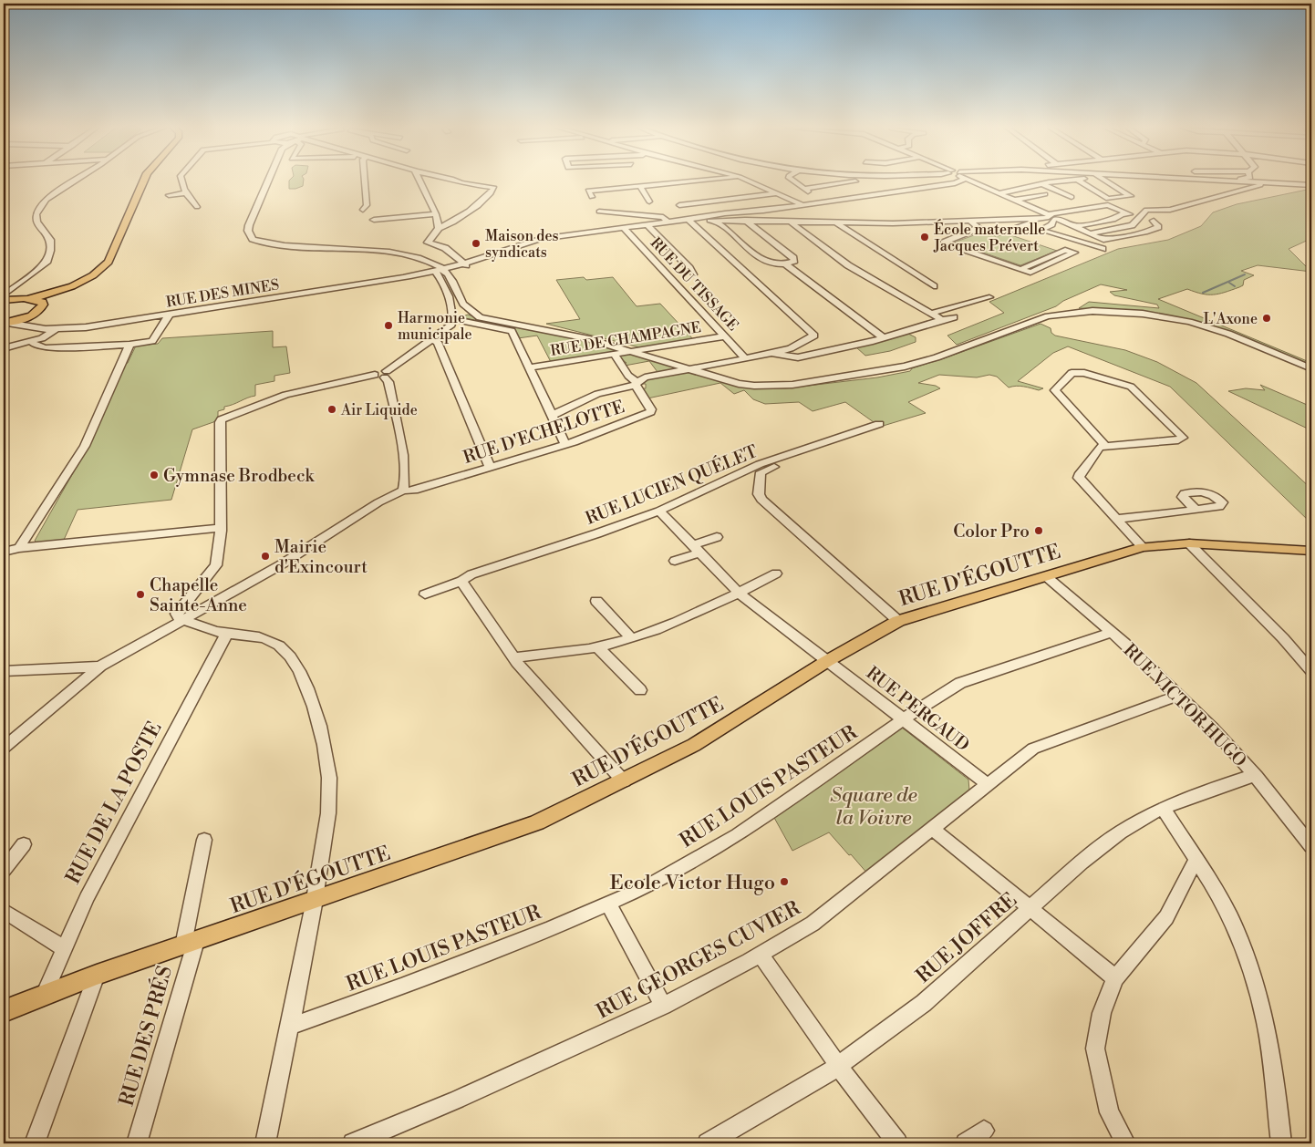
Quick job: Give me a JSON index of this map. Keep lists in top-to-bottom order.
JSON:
{
  "streets": {
    "main road": ["RUE D'ÉGOUTTE"],
    "street": [
      "RUE DU TISSAGE",
      "RUE DES MINES",
      "RUE DE CHAMPAGNE",
      "RUE D'ECHELOTTE",
      "RUE LUCIEN QUÉLET",
      "RUE VICTOR HUGO",
      "RUE PERGAUD",
      "RUE LOUIS PASTEUR",
      "RUE DE LA POSTE",
      "RUE JOFFRE",
      "RUE GEORGES CUVIER",
      "RUE DES PRÉS"
    ]
  },
  "crossings": [
    ["RUE DU TISSAGE", "RUE DES MINES"],
    ["RUE DU TISSAGE", "RUE DE CHAMPAGNE"],
    ["RUE DE CHAMPAGNE", "RUE D'ECHELOTTE"],
    ["RUE LUCIEN QUÉLET", "RUE PERGAUD"],
    ["RUE D'ÉGOUTTE", "RUE VICTOR HUGO"],
    ["RUE D'ÉGOUTTE", "RUE PERGAUD"],
    ["RUE D'ÉGOUTTE", "RUE DE LA POSTE"],
    ["RUE D'ÉGOUTTE", "RUE DES PRÉS"],
    ["RUE VICTOR HUGO", "RUE LOUIS PASTEUR"],
    ["RUE VICTOR HUGO", "RUE JOFFRE"],
    ["RUE VICTOR HUGO", "RUE GEORGES CUVIER"],
    ["RUE PERGAUD", "RUE LOUIS PASTEUR"],
    ["RUE PERGAUD", "RUE GEORGES CUVIER"]
  ],
  "parks": ["Square de la Voivre"],
  "places": [
    "École maternelle Jacques Prévert",
    "Maison des syndicats",
    "L'Axone",
    "Harmonie municipale",
    "Air Liquide",
    "Gymnase Brodbeck",
    "Color Pro",
    "Mairie d'Exincourt",
    "Chapelle Sainte-Anne",
    "Ecole Victor Hugo"
  ]
}
